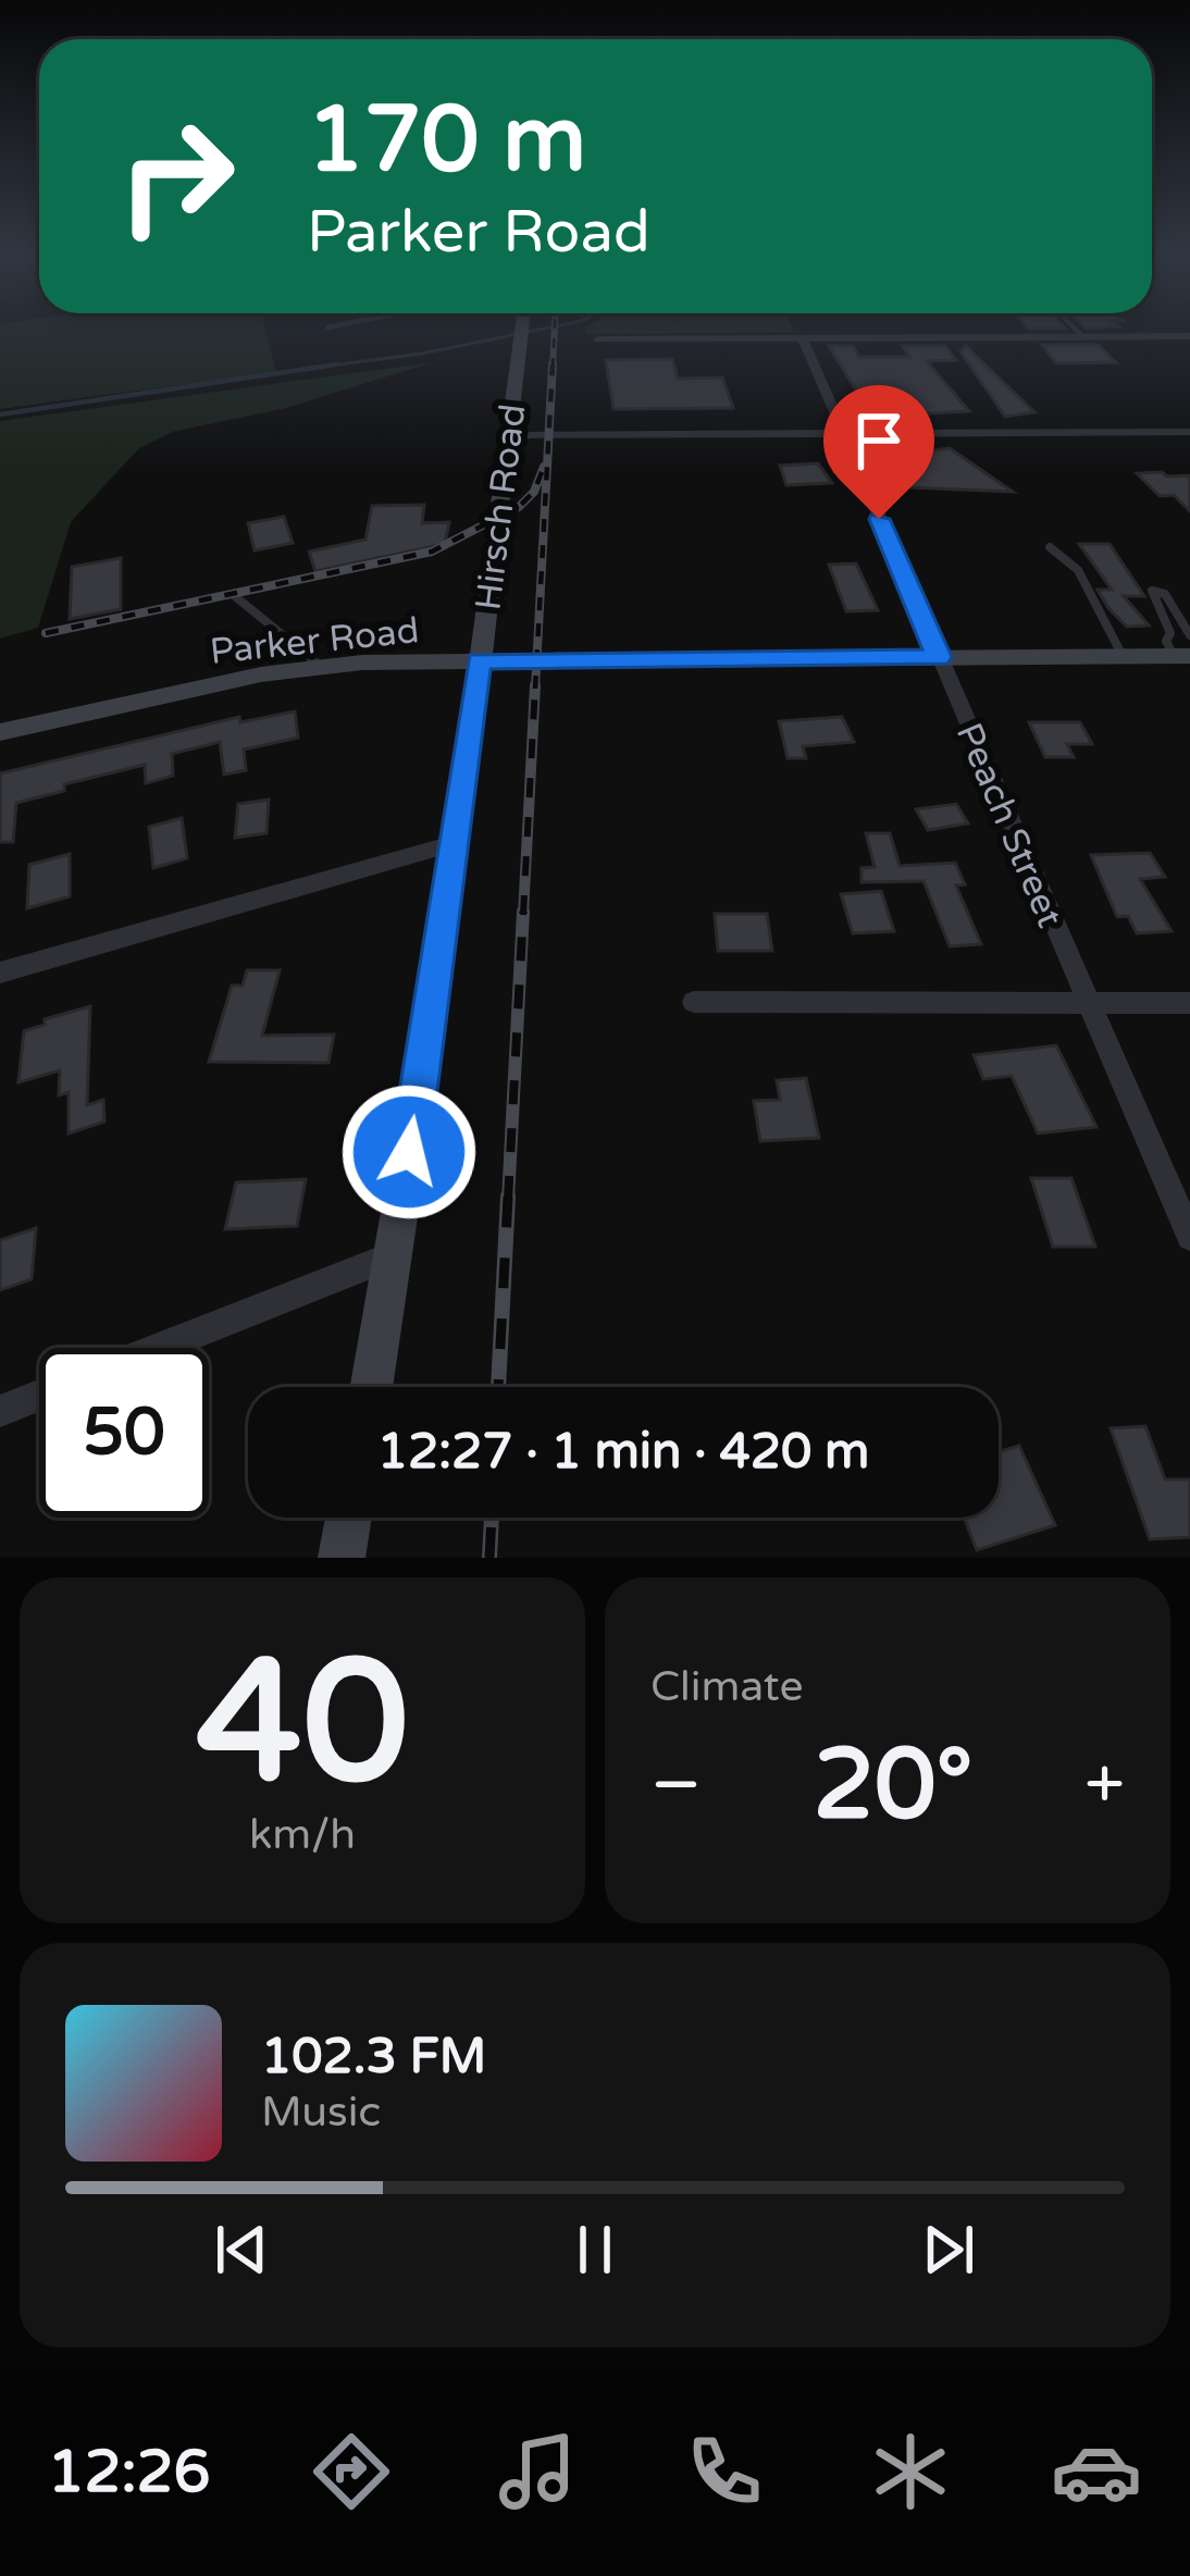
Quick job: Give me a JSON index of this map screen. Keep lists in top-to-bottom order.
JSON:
{
  "streets": {
    "main road": ["Hirsch Road", "Parker Road"],
    "street": ["Peach Street"]
  },
  "crossings": [
    ["Hirsch Road", "Parker Road"],
    ["Parker Road", "Peach Street"]
  ],
  "page": {
    "turn": ["170 m", "Parker Road"],
    "limit": "50",
    "trip": "12:27 · 1 min · 420 m",
    "tile": [
      ["40", "km/h"],
      "Climate"
    ],
    "heat": ["−", "20°", "+"],
    "song": ["102.3 FM", "Music"],
    "tabs": "12:26"
  }
}
